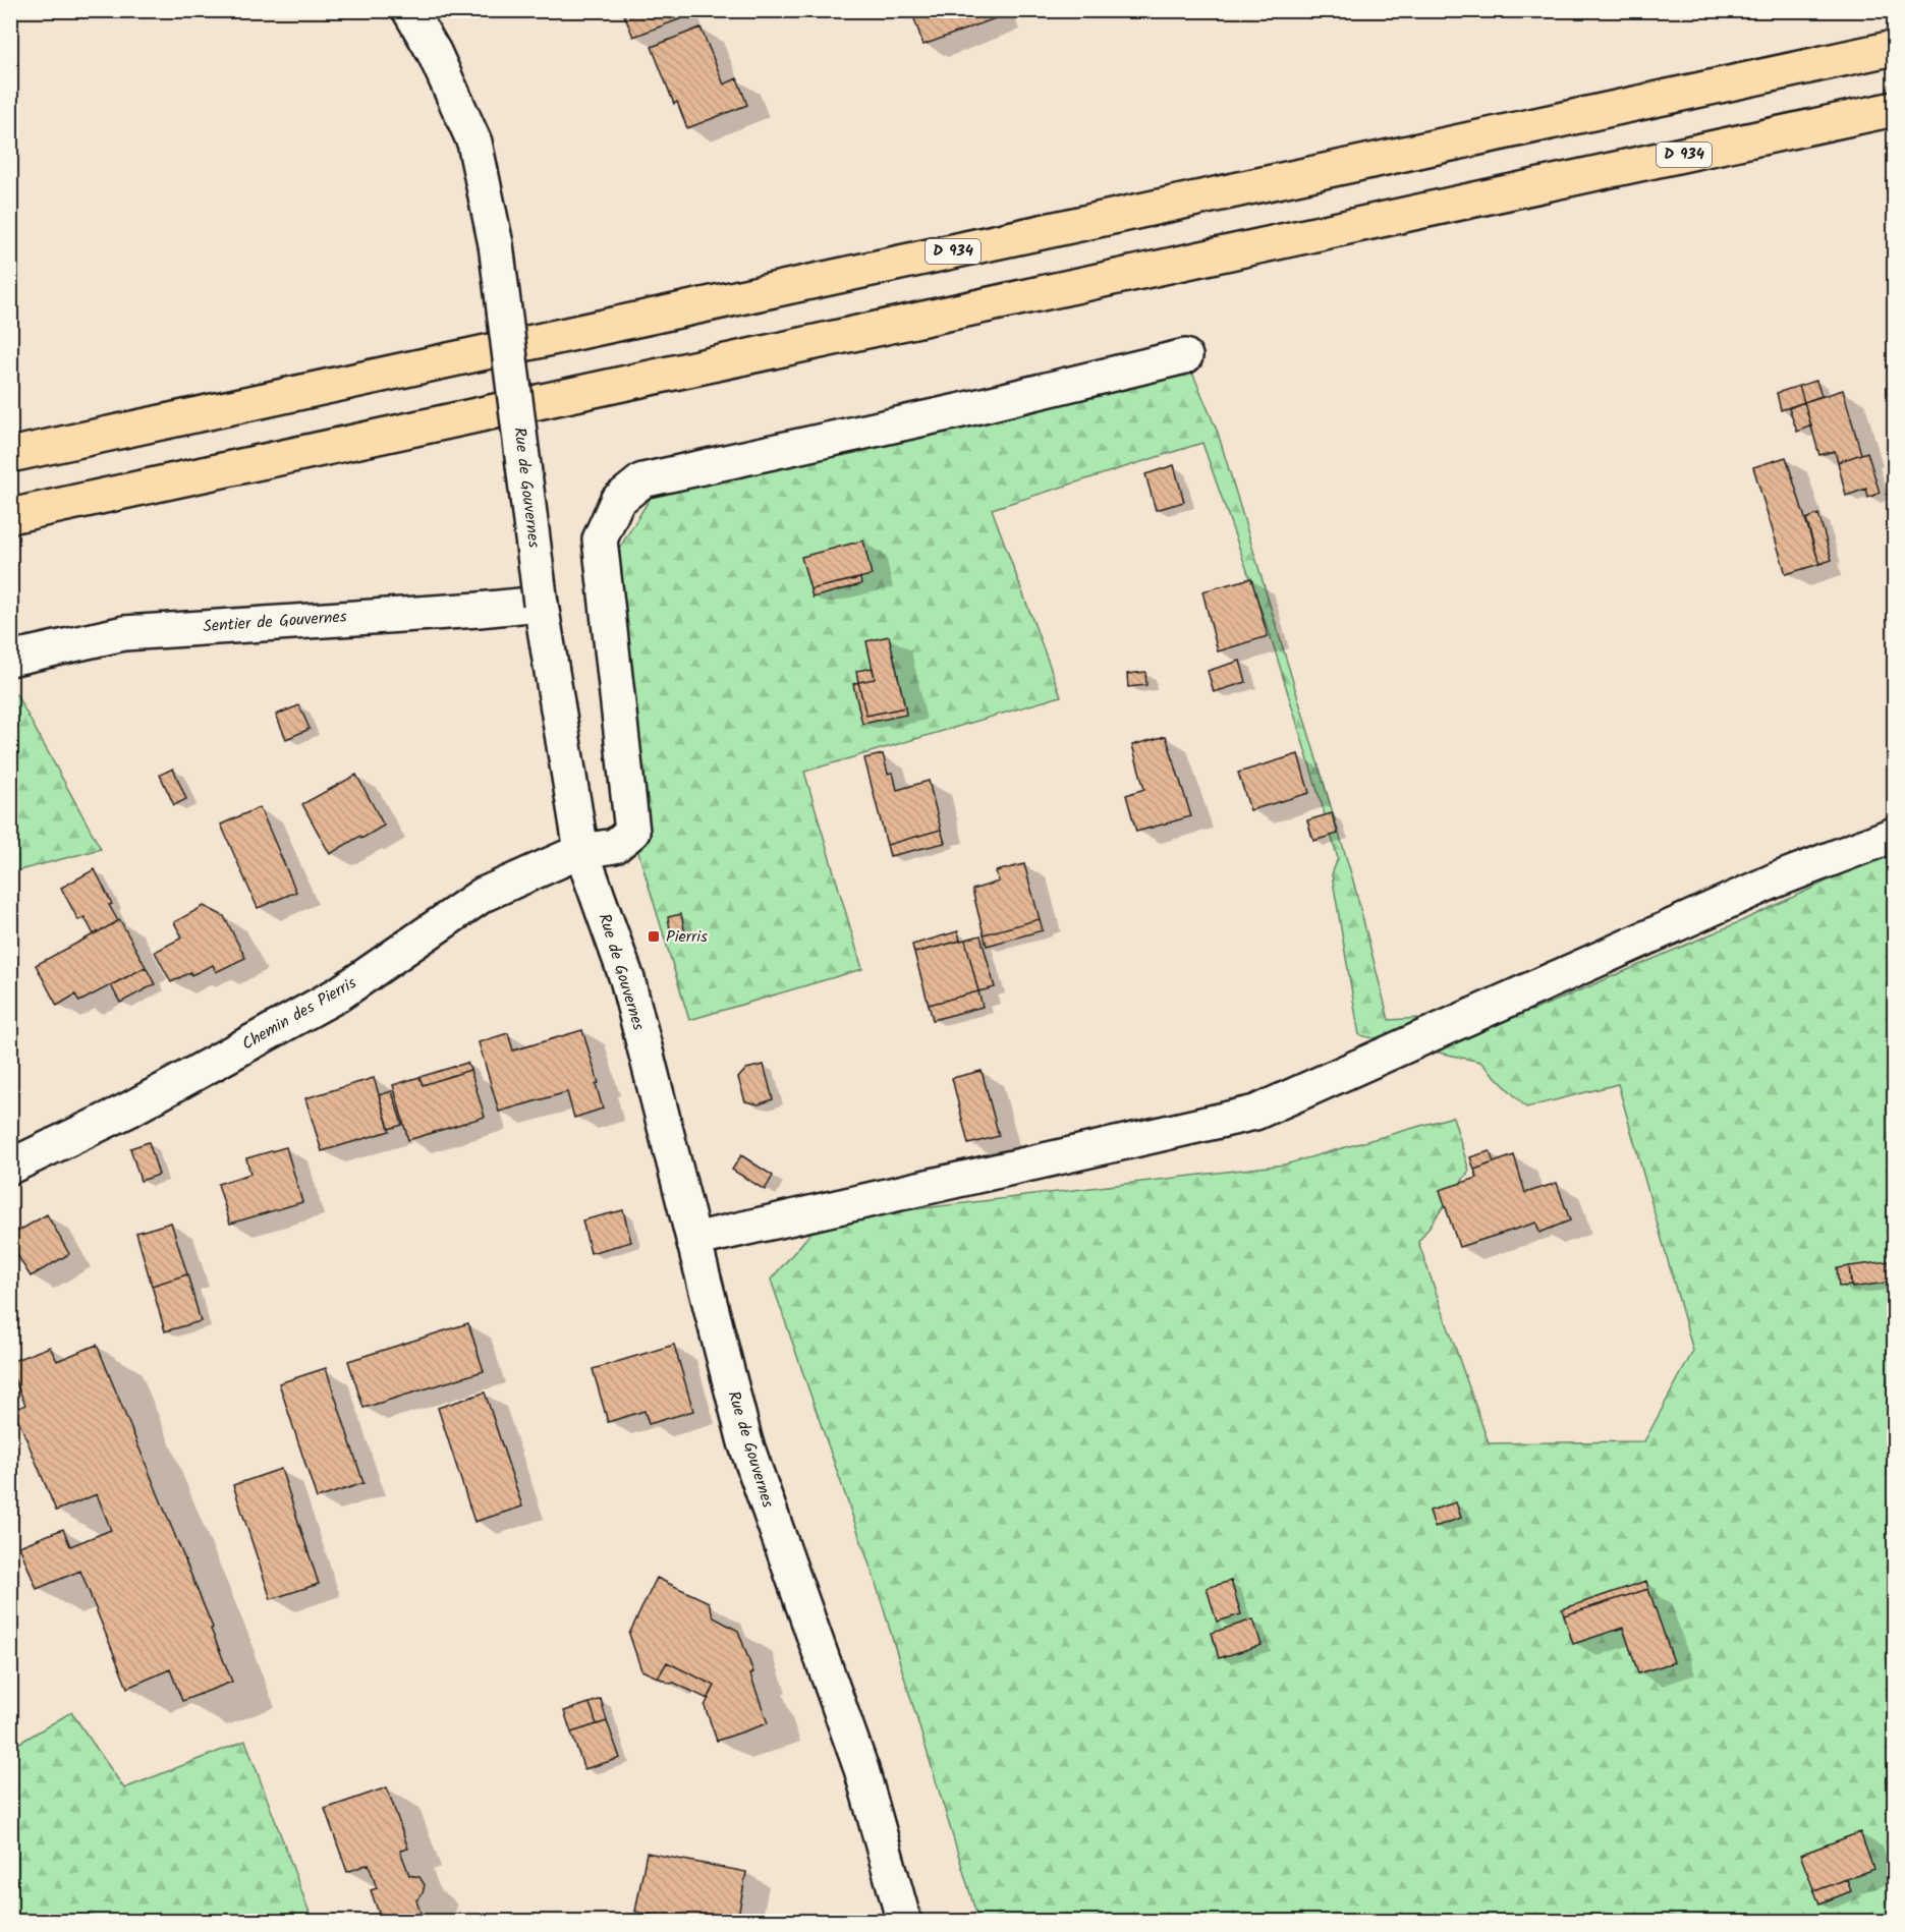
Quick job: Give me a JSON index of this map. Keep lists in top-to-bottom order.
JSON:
{
  "streets": {
    "highway": ["D 934"],
    "street": ["Rue de Gouvernes", "Sentier de Gouvernes", "Chemin des Pierris"]
  },
  "crossings": [
    ["Rue de Gouvernes", "Sentier de Gouvernes"],
    ["Rue de Gouvernes", "Chemin des Pierris"]
  ],
  "places": {
    "transit": ["Pierris"]
  }
}
